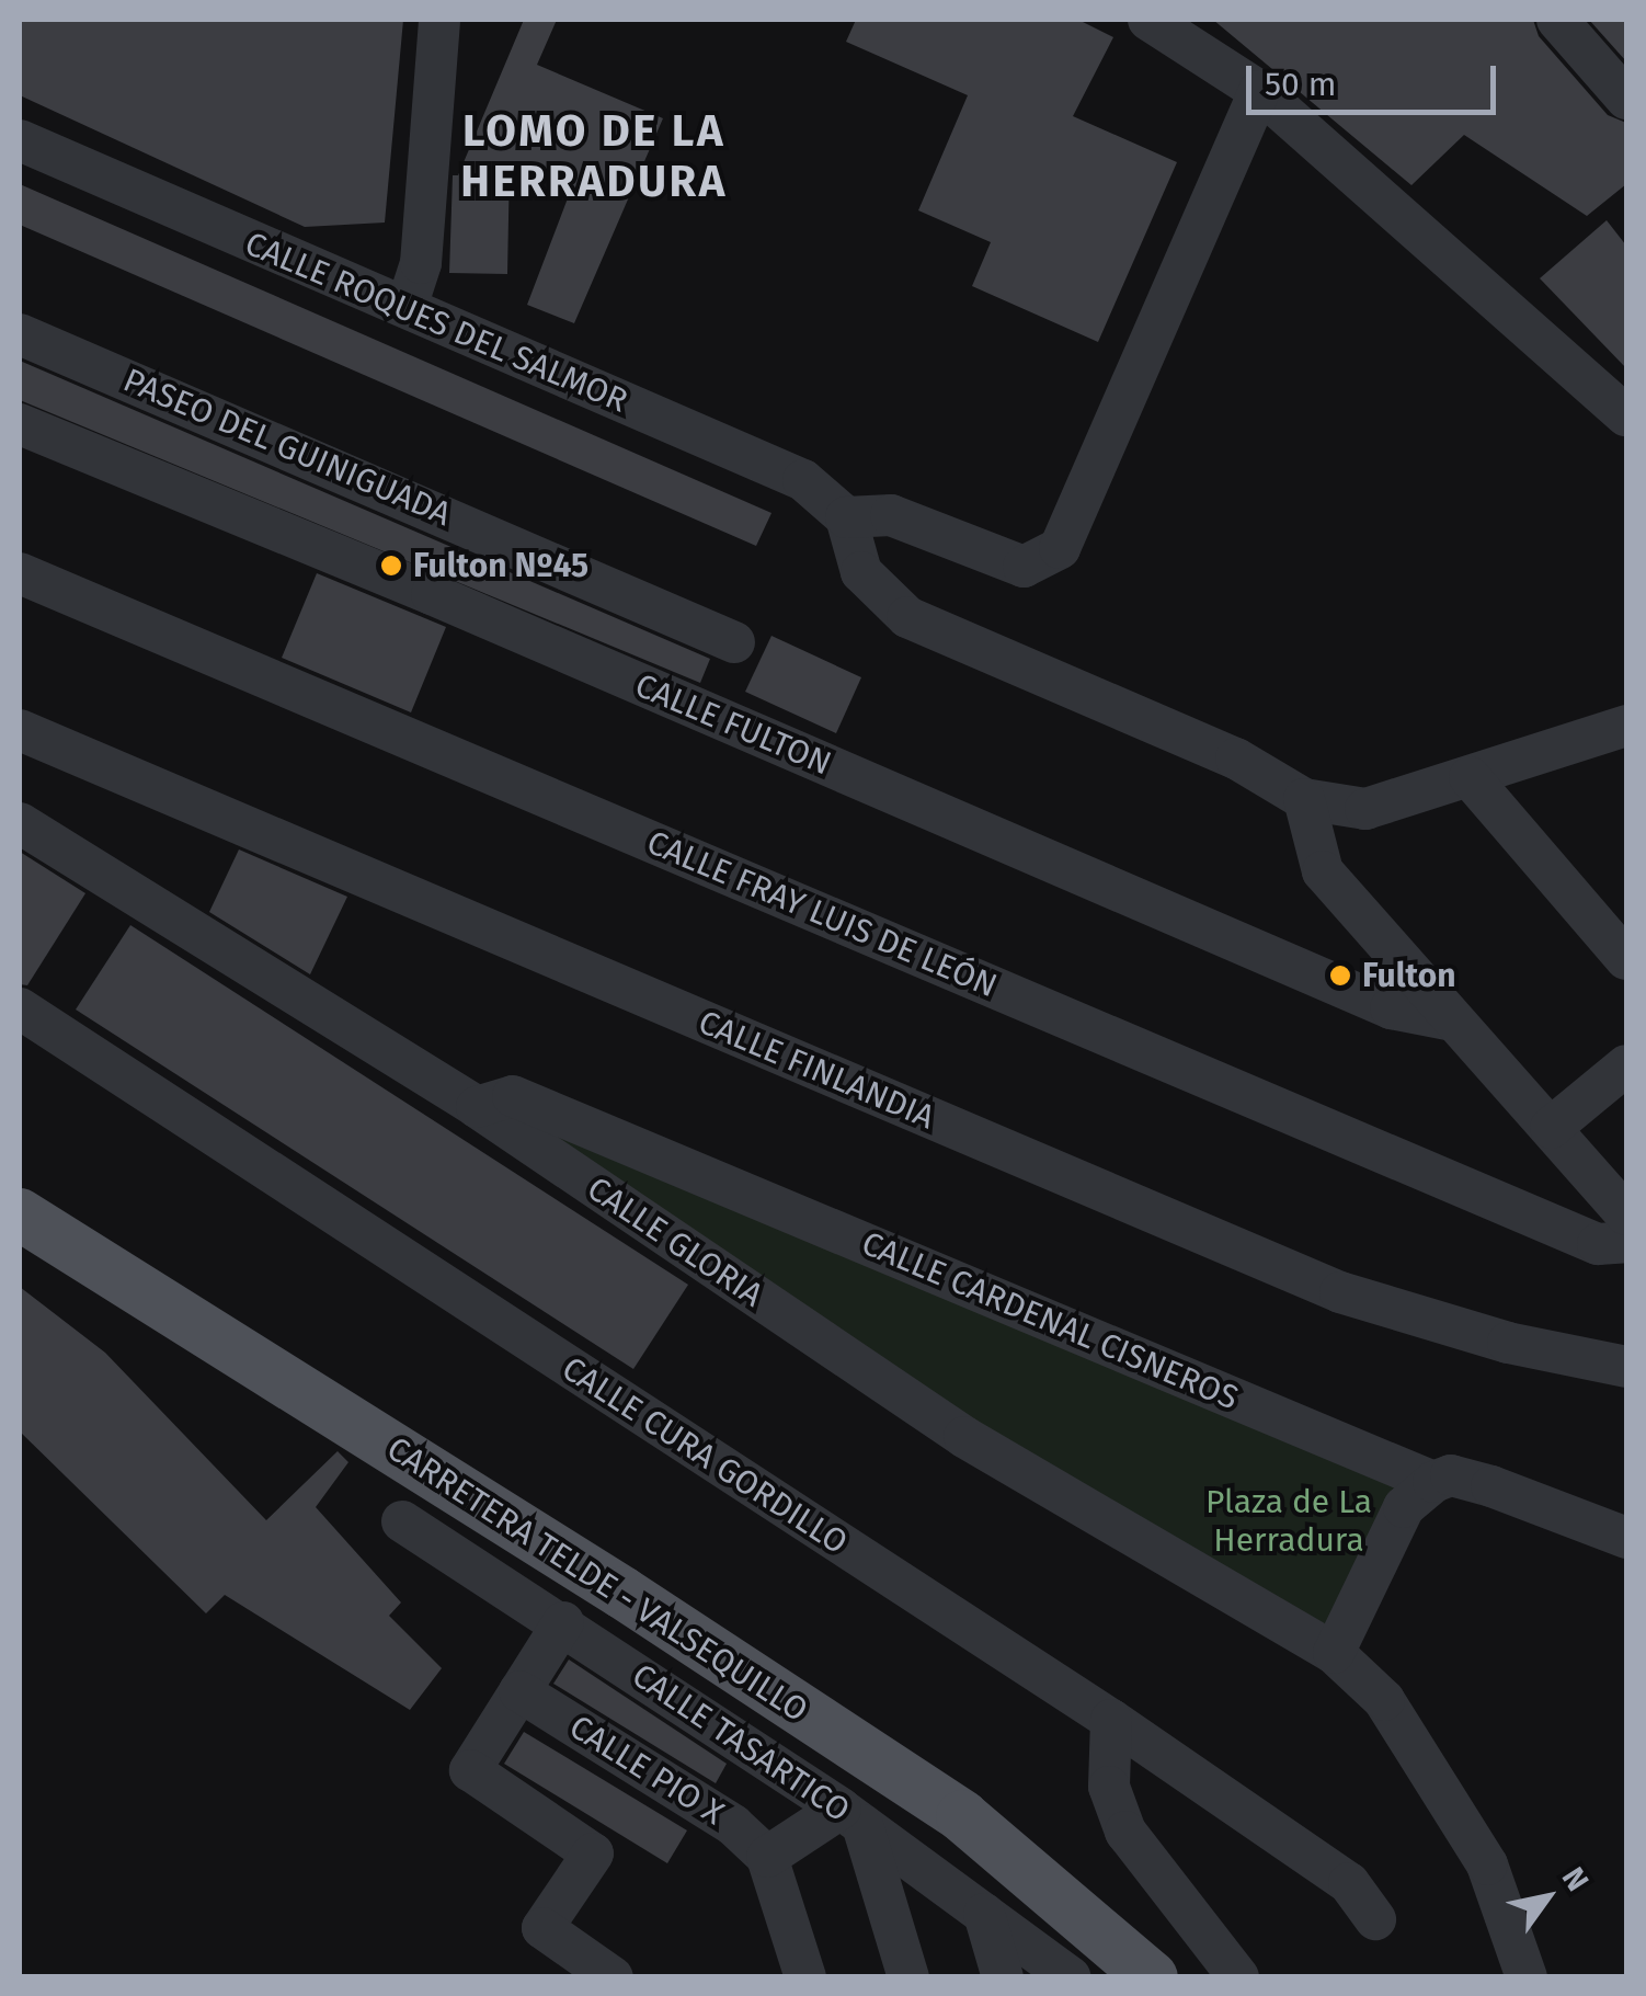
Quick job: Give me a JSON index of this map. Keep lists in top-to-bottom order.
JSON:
{
  "streets": {
    "main road": ["CARRETERA TELDE - VALSEQUILLO"],
    "street": [
      "CALLE ROQUES DEL SALMOR",
      "PASEO DEL GUINIGUADA",
      "CALLE FULTON",
      "CALLE FRAY LUIS DE LEÓN",
      "CALLE FINLANDIA",
      "CALLE GLORIA",
      "CALLE CARDENAL CISNEROS",
      "CALLE CURA GORDILLO",
      "CALLE TASARTICO",
      "CALLE PIO X"
    ]
  },
  "crossings": [
    ["CALLE GLORIA", "CALLE CARDENAL CISNEROS"]
  ],
  "districts": ["LOMO DE LA HERRADURA"],
  "parks": ["Plaza de La Herradura"],
  "places": ["Fulton Nº45", "Fulton"],
  "scale_bar": "50 m",
  "north": "top right"
}
